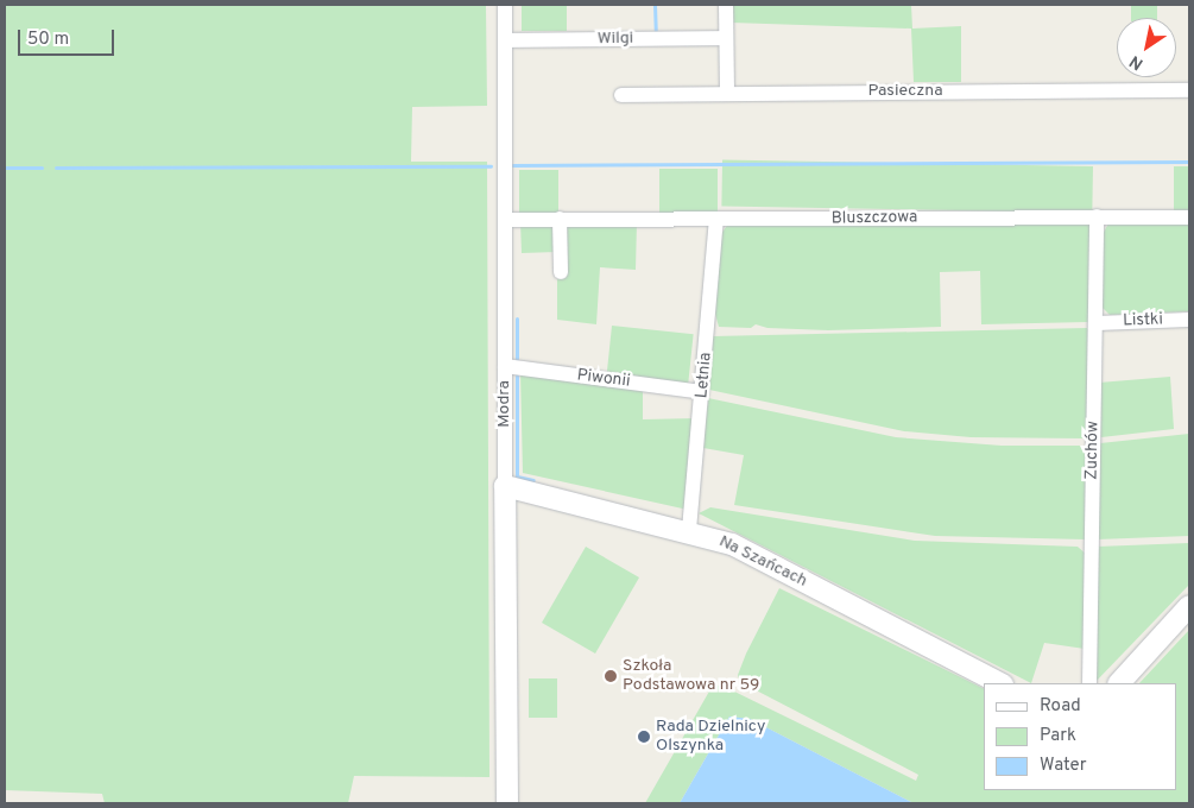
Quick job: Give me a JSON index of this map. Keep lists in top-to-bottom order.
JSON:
{
  "streets": {
    "street": [
      "Wilgi",
      "Pasieczna",
      "Bluszczowa",
      "Listki",
      "Letnia",
      "Piwonii",
      "Modra",
      "Zuchów",
      "Na Szańcach"
    ]
  },
  "crossings": [
    ["Wilgi", "Modra"],
    ["Bluszczowa", "Letnia"],
    ["Bluszczowa", "Modra"],
    ["Bluszczowa", "Zuchów"],
    ["Listki", "Zuchów"],
    ["Letnia", "Piwonii"],
    ["Letnia", "Na Szańcach"],
    ["Piwonii", "Modra"],
    ["Modra", "Na Szańcach"]
  ],
  "places": ["Szkoła Podstawowa nr 59", "Rada Dzielnicy Olszynka"],
  "legend": ["Road", "Park", "Water"],
  "scale_bar": "50 m",
  "north": "bottom left"
}
